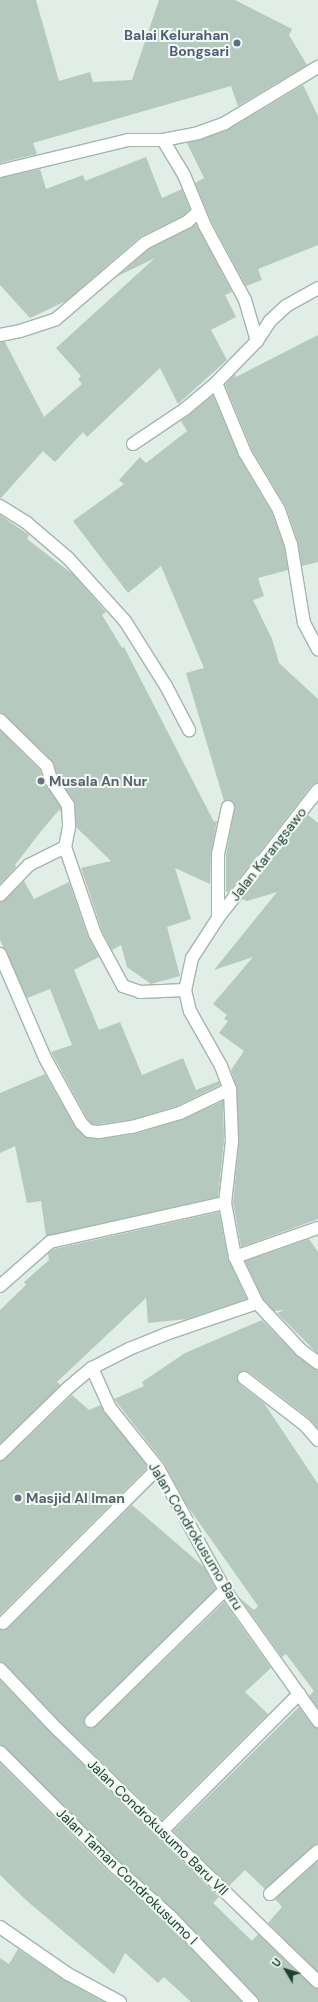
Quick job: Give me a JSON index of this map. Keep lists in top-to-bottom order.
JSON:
{
  "streets": {
    "street": [
      "Jalan Karangsawo",
      "Jalan Condrokusumo Baru",
      "Jalan Condrokusumo Baru VII",
      "Jalan Taman Condrokusumo I"
    ]
  },
  "places": ["Balai Kelurahan Bongsari", "Musala An Nur", "Masjid Al Iman"],
  "north": "top left"
}
